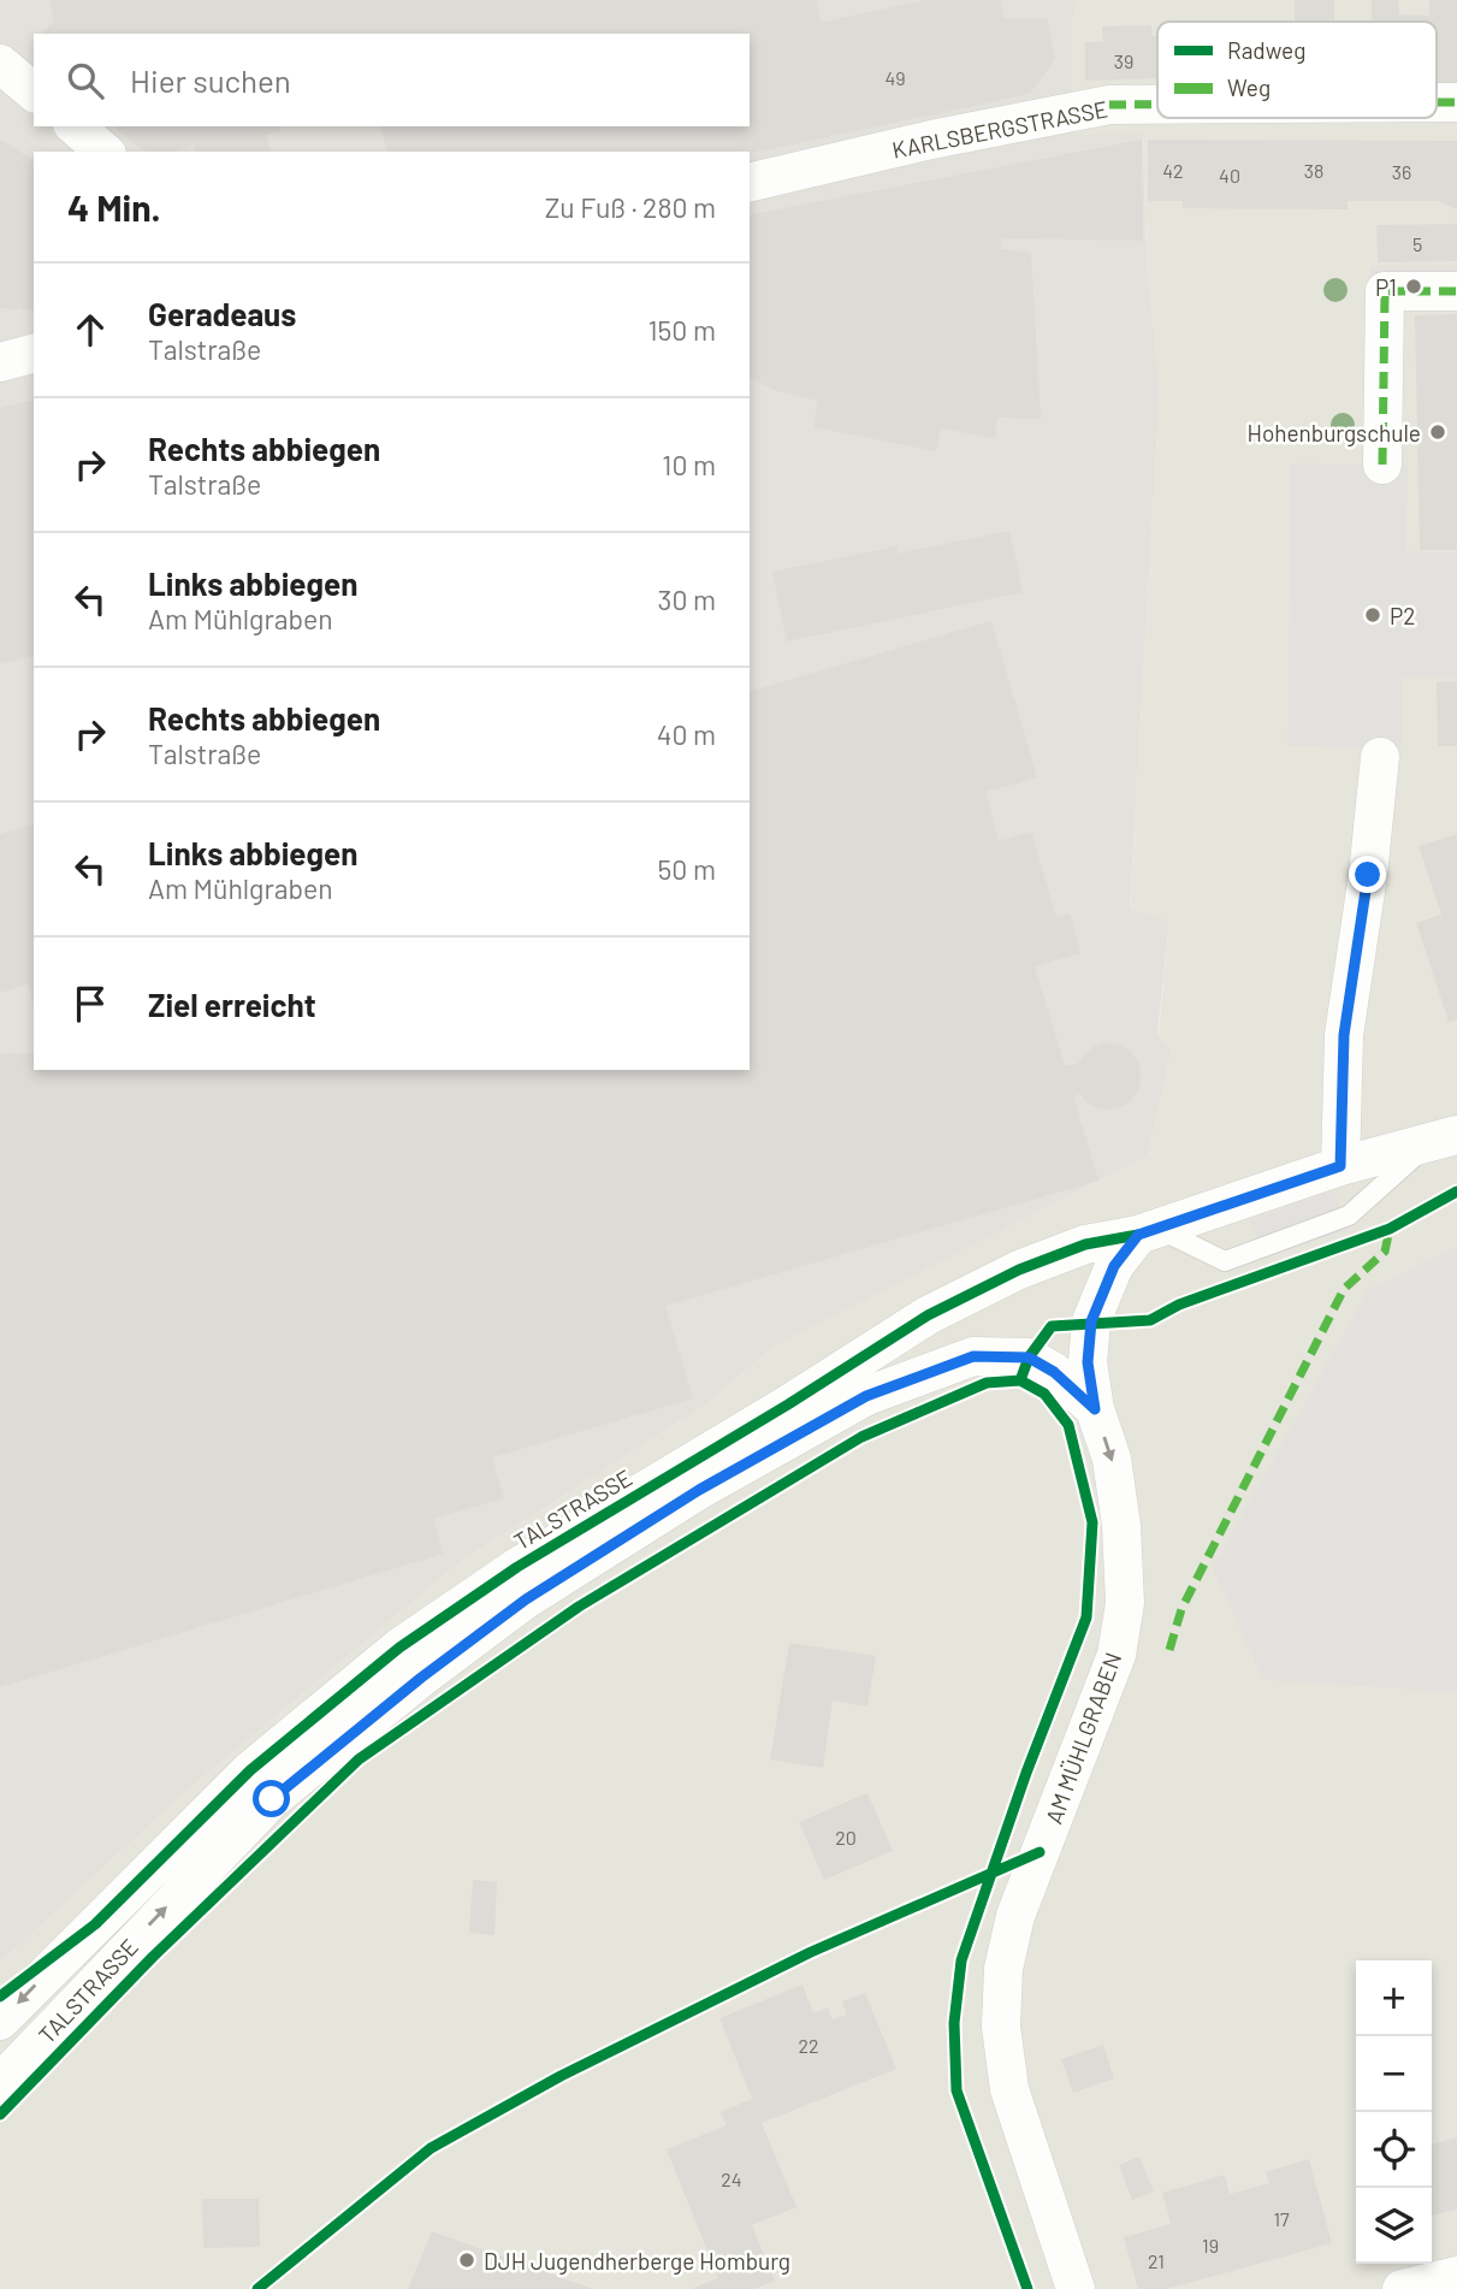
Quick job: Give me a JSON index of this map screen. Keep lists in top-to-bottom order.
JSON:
{
  "streets": {
    "street": ["KARLSBERGSTRASSE", "TALSTRASSE", "AM MÜHLGRABEN"]
  },
  "crossings": [
    ["TALSTRASSE", "AM MÜHLGRABEN"]
  ],
  "one_way": ["AM MÜHLGRABEN"],
  "places": [
    "P1",
    "Hohenburgschule",
    "P2",
    "DJH Jugendherberge Homburg"
  ],
  "house_numbers": [
    "39",
    "49",
    "42",
    "38",
    "36",
    "40",
    "5",
    "20",
    "22",
    "24",
    "17",
    "19",
    "21"
  ],
  "legend": ["Radweg", "Weg"],
  "page": {
    "search": "Hier suchen",
    "heading": ["4 Min.", "Zu Fuß · 280 m"],
    "list": [
      ["Geradeaus", "Talstraße", "150 m"],
      ["Rechts abbiegen", "Talstraße", "10 m"],
      ["Links abbiegen", "Am Mühlgraben", "30 m"],
      ["Rechts abbiegen", "Talstraße", "40 m"],
      ["Links abbiegen", "Am Mühlgraben", "50 m"],
      "Ziel erreicht"
    ],
    "map_buttons": ["+", "−"]
  }
}
